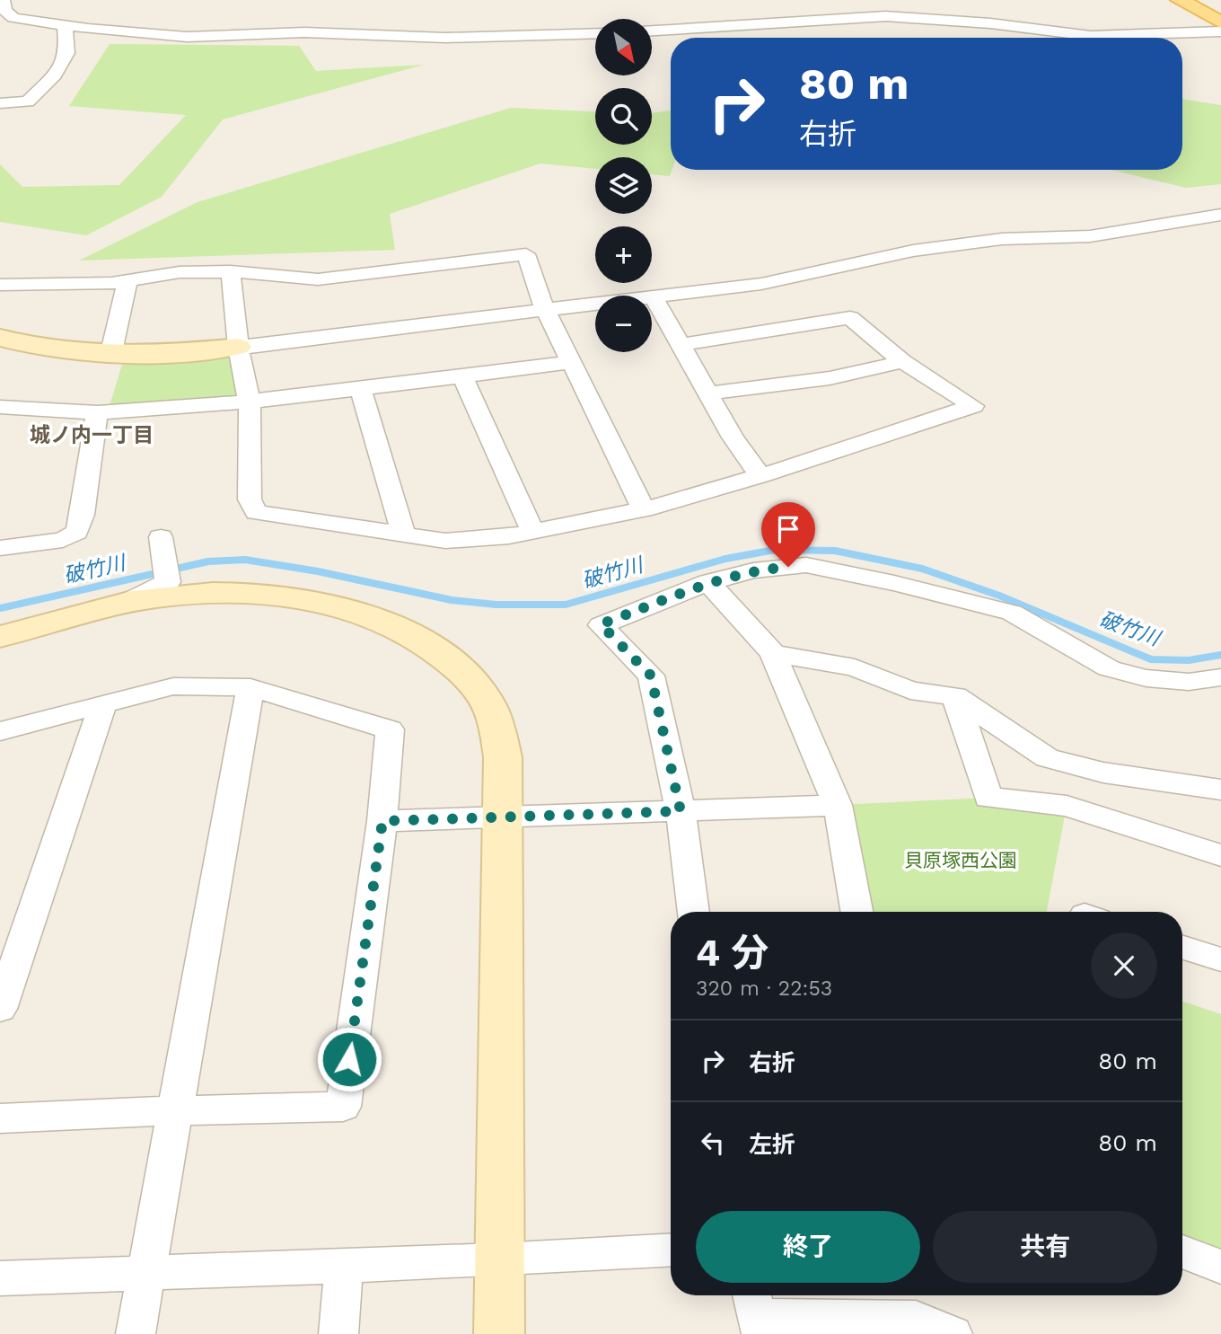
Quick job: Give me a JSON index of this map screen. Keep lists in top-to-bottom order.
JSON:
{
  "districts": ["城ノ内一丁目"],
  "water": ["破竹川"],
  "parks": ["貝原塚西公園"],
  "north": "bottom right",
  "page": {
    "map_buttons": ["+", "−"],
    "turn": ["80 m", "右折"],
    "heading": ["4 分", "320 m · 22:53"],
    "list": [
      {
        "name": "右折",
        "value": "80 m"
      },
      {
        "name": "左折",
        "value": "80 m"
      }
    ],
    "buttons": ["終了", "共有"]
  }
}
